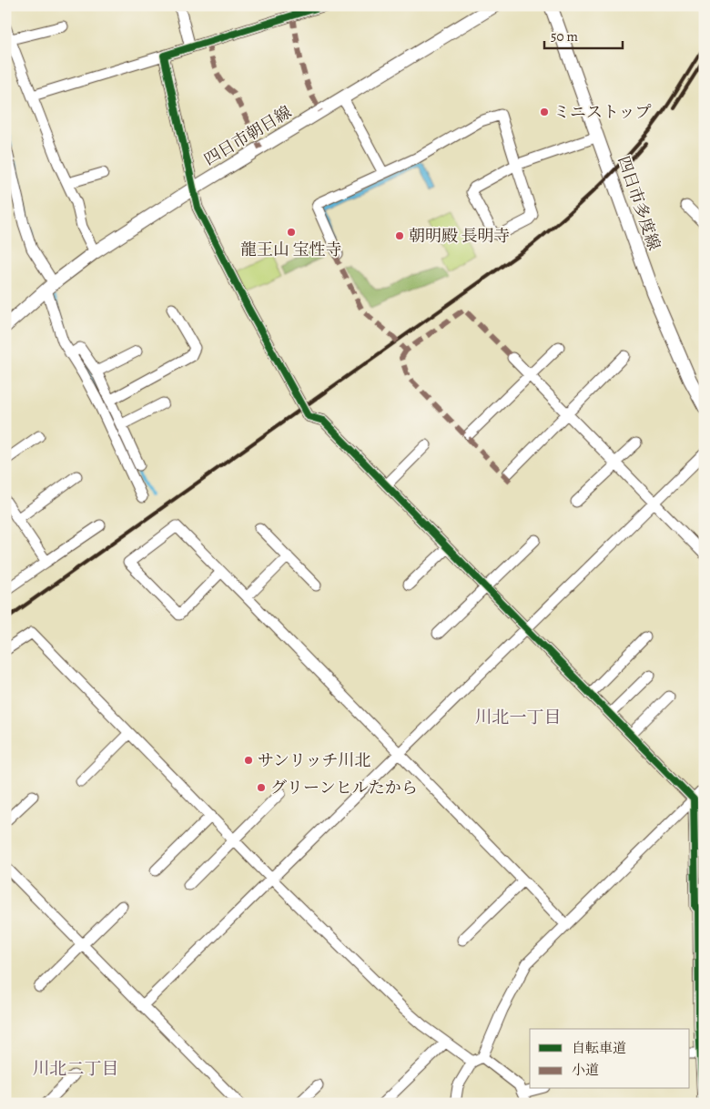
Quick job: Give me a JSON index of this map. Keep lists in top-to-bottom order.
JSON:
{
  "streets": {
    "main road": ["四日市朝日線", "四日市多度線"]
  },
  "districts": ["川北一丁目", "川北二丁目"],
  "places": [
    "ミニストップ",
    "龍王山 宝性寺",
    "朝明殿 長明寺",
    "サンリッチ川北",
    "グリーンヒルたから"
  ],
  "legend": ["自転車道", "小道"],
  "scale_bar": "50 m"
}
